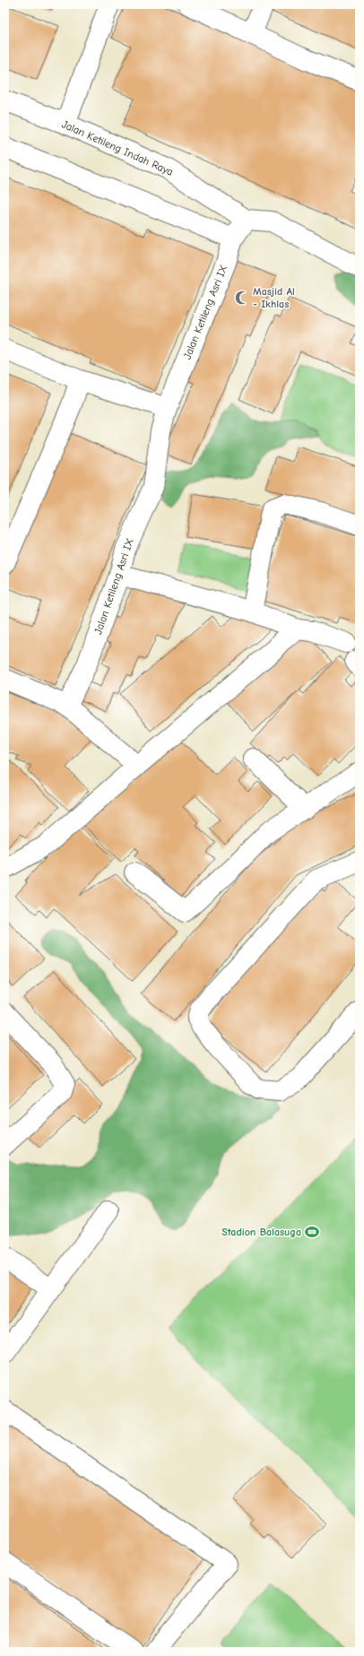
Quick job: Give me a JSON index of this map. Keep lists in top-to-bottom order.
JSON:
{
  "streets": {
    "street": ["Jalan Ketileng Indah Raya", "Jalan Ketileng Asri IX"]
  },
  "crossings": [
    ["Jalan Ketileng Indah Raya", "Jalan Ketileng Asri IX"]
  ],
  "places": {
    "mosque": ["Masjid Al - Ikhlas"],
    "sports": ["Stadion Balasuga"]
  }
}
